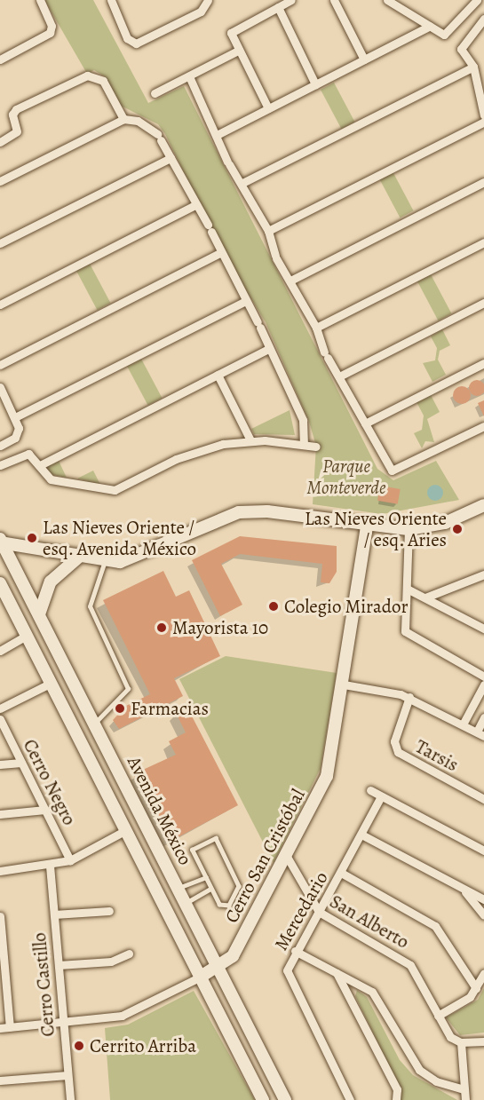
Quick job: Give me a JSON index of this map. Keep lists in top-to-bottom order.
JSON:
{
  "streets": {
    "main road": ["Avenida México", "Cerro San Cristóbal"],
    "street": [
      "Tarsis",
      "Cerro Negro",
      "Mercedario",
      "San Alberto",
      "Cerro Castillo"
    ]
  },
  "crossings": [
    ["Avenida México", "Cerro San Cristóbal"],
    ["Cerro San Cristóbal", "San Alberto"],
    ["Cerro San Cristóbal", "Cerro Castillo"],
    ["Mercedario", "San Alberto"]
  ],
  "parks": ["Parque Monteverde"],
  "places": [
    "Las Nieves Oriente / esq. Aries",
    "Las Nieves Oriente / esq. Avenida México",
    "Colegio Mirador",
    "Mayorista 10",
    "Farmacias",
    "Cerrito Arriba"
  ]
}
